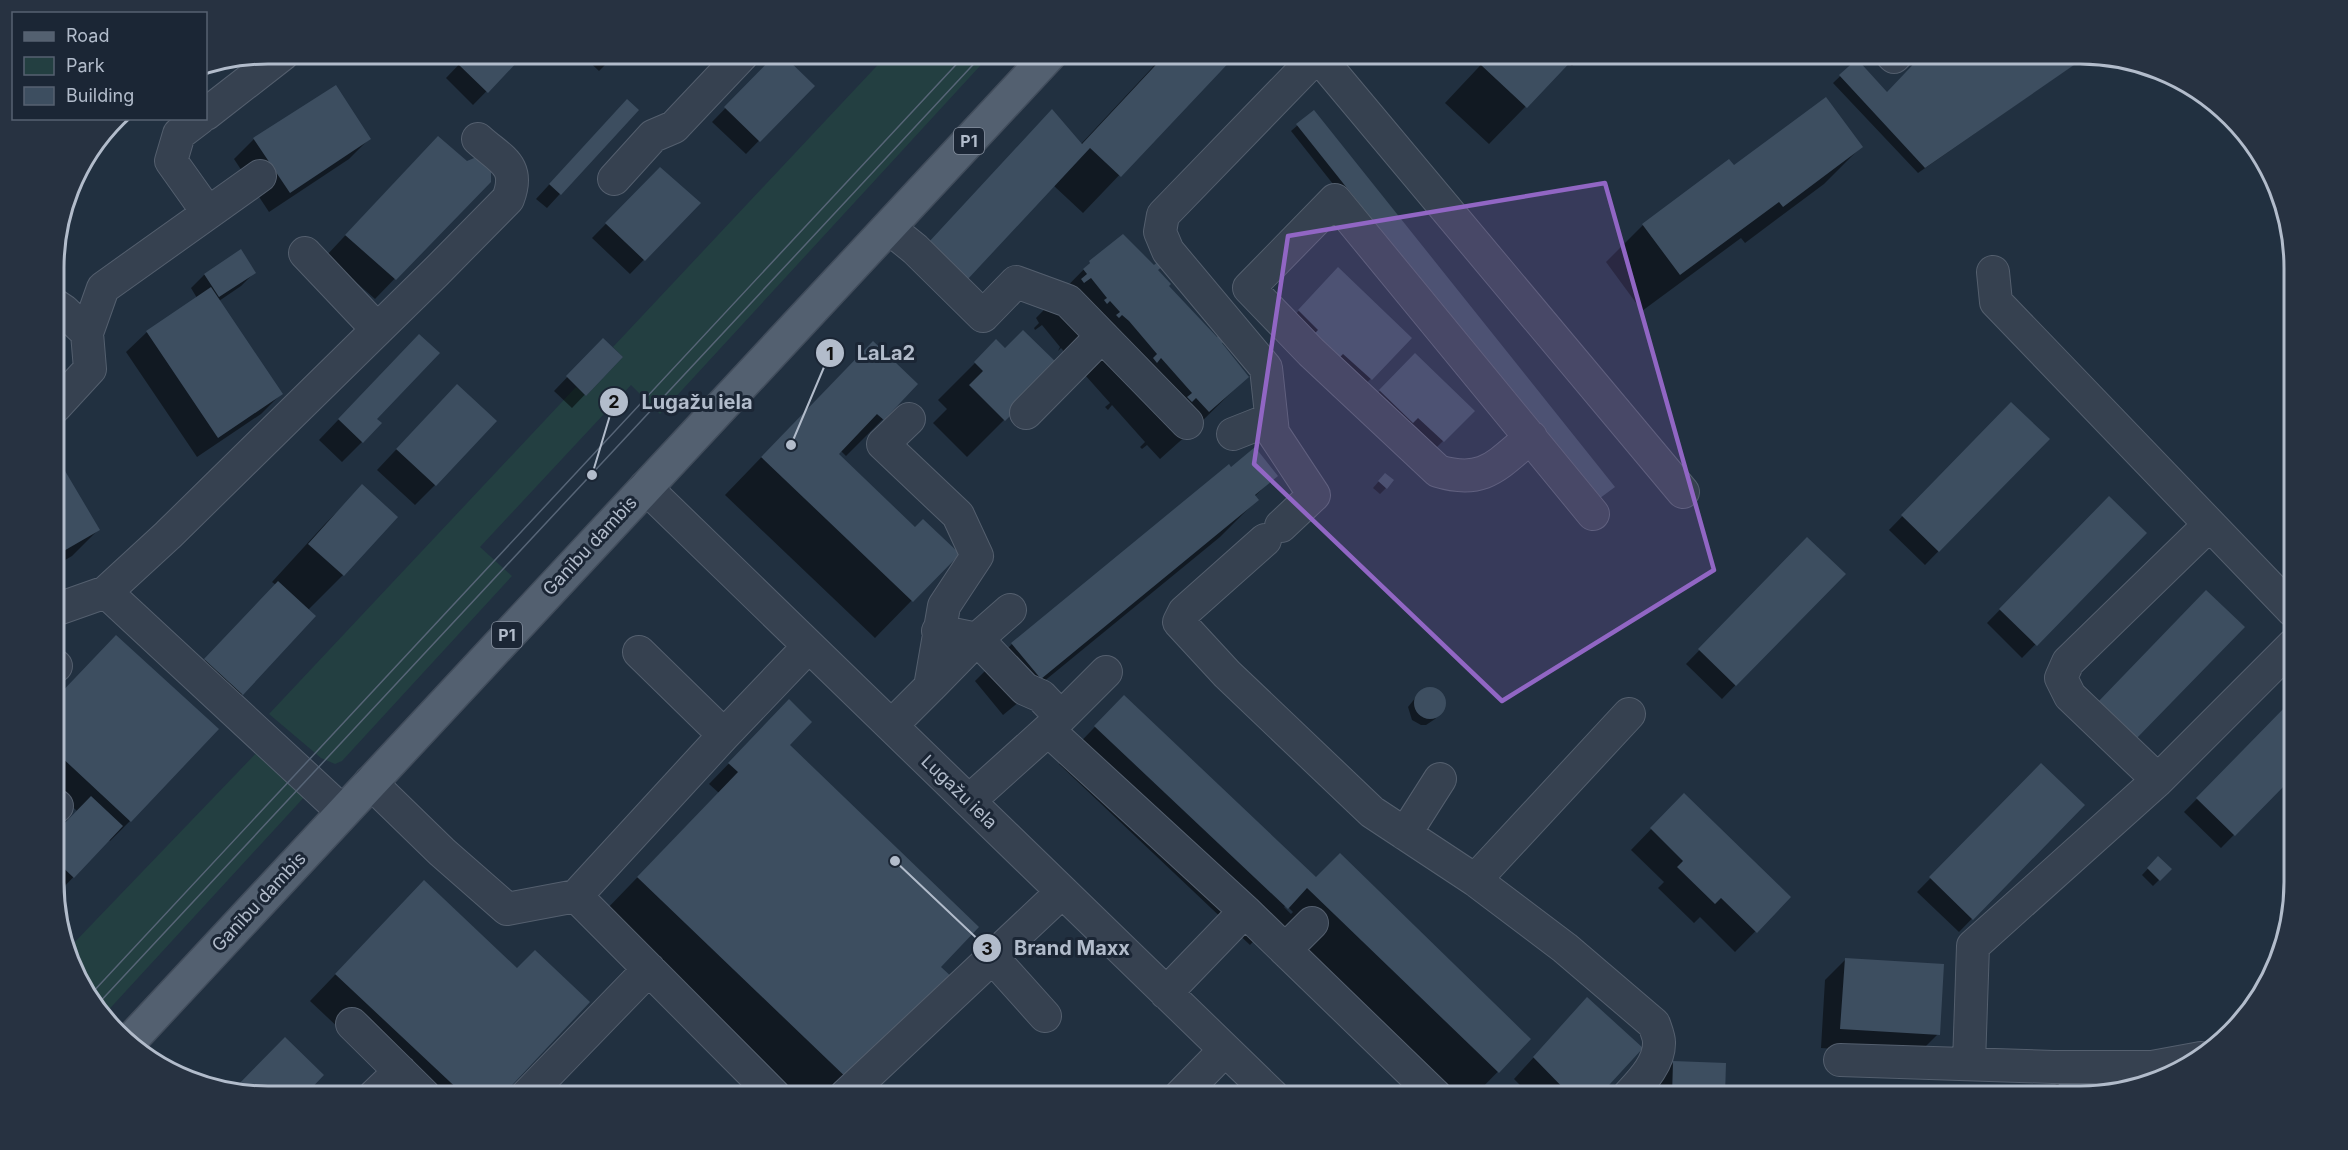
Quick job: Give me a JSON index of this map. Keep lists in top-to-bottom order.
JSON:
{
  "streets": {
    "main road": ["P1", "Ganību dambis"],
    "street": ["Lugažu iela"]
  },
  "crossings": [
    ["Ganību dambis", "Lugažu iela"]
  ],
  "places": ["LaLa2", "Lugažu iela", "Brand Maxx"],
  "legend": ["Road", "Park", "Building"]
}
